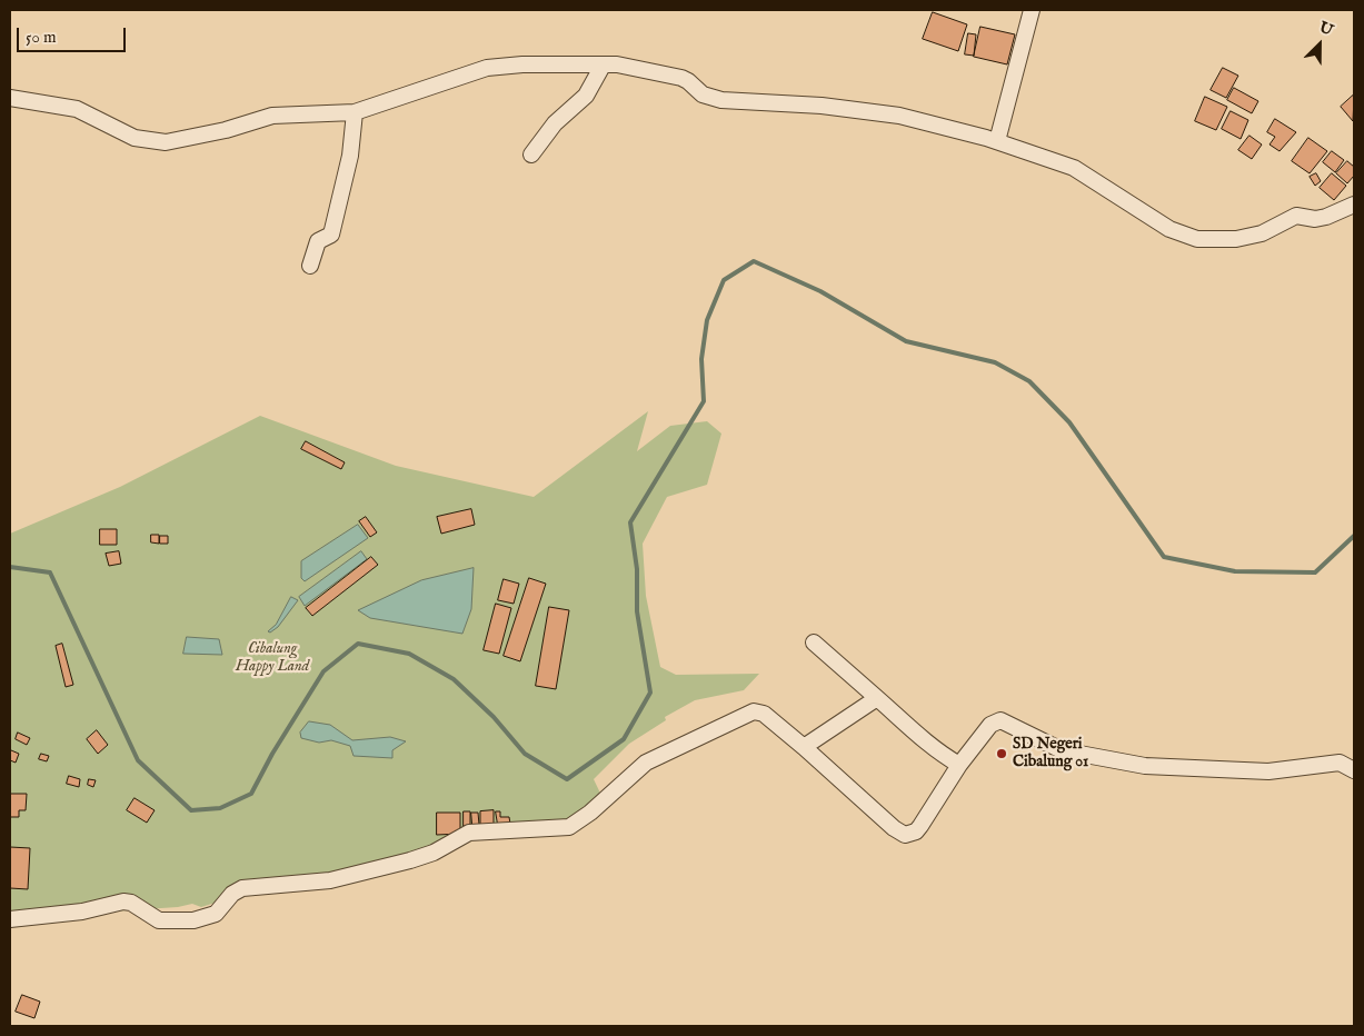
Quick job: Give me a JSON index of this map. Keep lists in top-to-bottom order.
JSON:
{
  "parks": ["Cibalung Happy Land"],
  "places": ["SD Negeri Cibalung 01"],
  "scale_bar": "50 m",
  "north": "top right"
}
